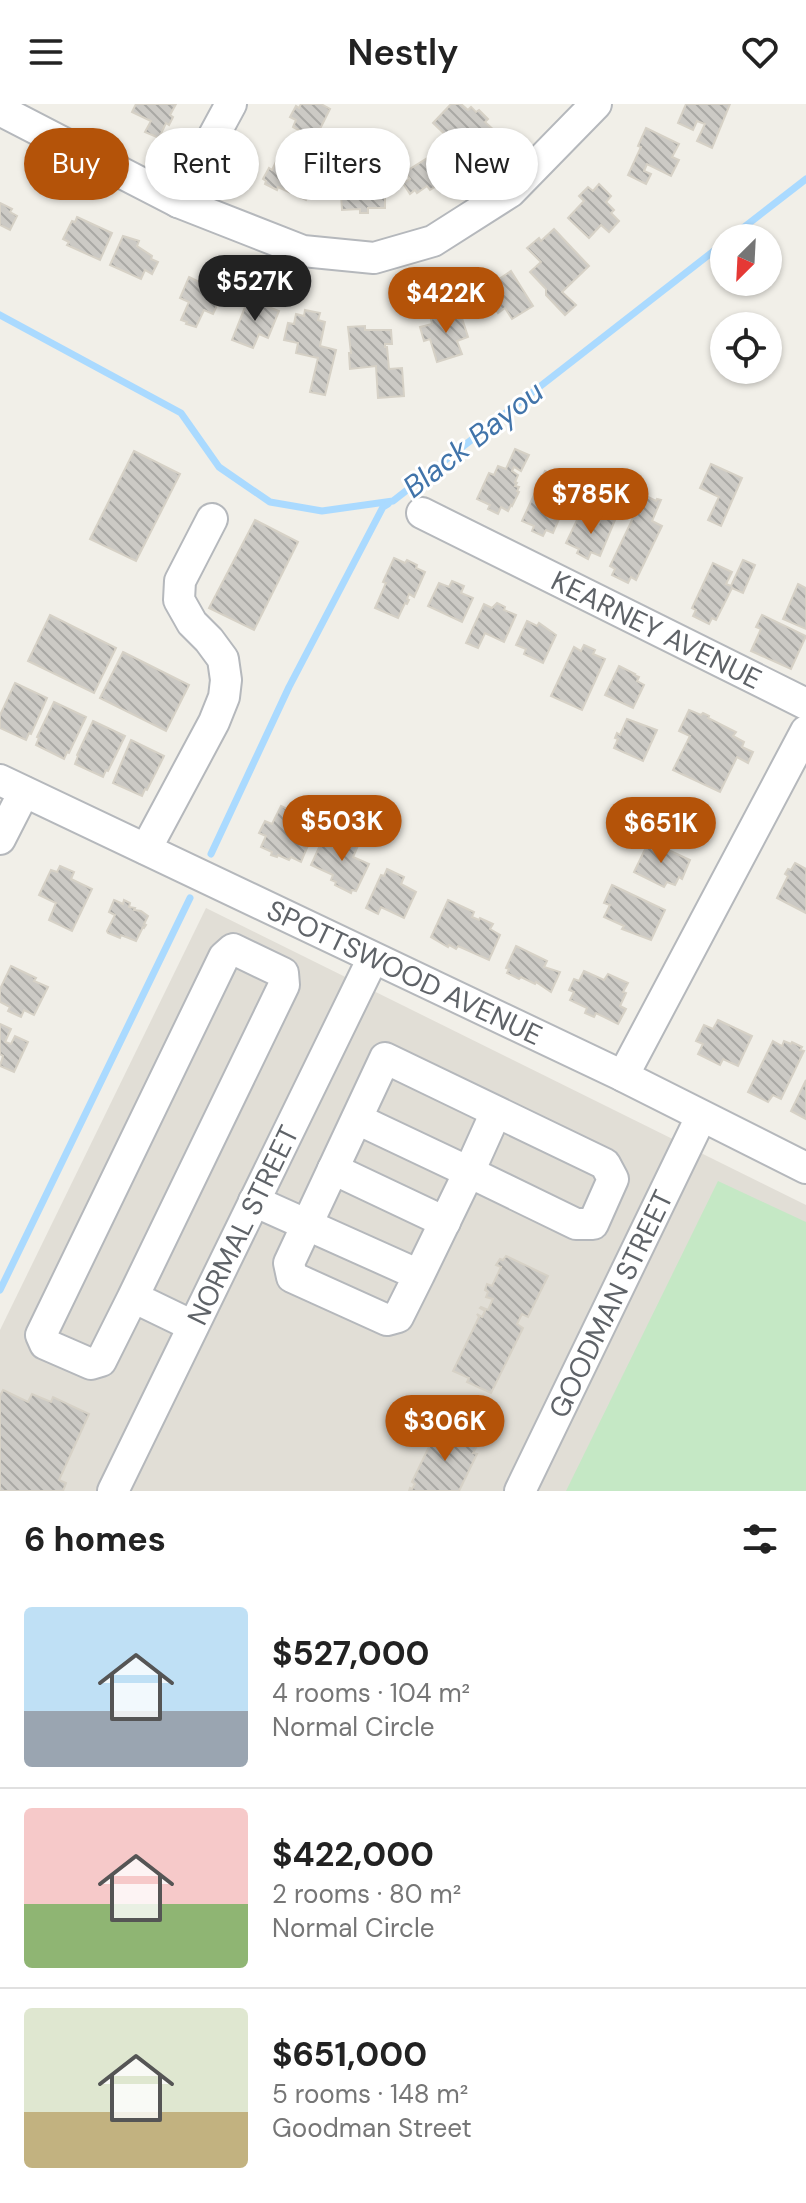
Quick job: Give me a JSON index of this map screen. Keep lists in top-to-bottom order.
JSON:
{
  "streets": {
    "street": [
      "KEARNEY AVENUE",
      "SPOTTSWOOD AVENUE",
      "NORMAL STREET",
      "GOODMAN STREET"
    ]
  },
  "crossings": [
    ["SPOTTSWOOD AVENUE", "NORMAL STREET"],
    ["SPOTTSWOOD AVENUE", "GOODMAN STREET"]
  ],
  "water": ["Black Bayou"],
  "north": "bottom left",
  "page": {
    "header": "Nestly",
    "chip": [
      "Buy",
      "Rent",
      "Filters",
      "New"
    ],
    "price": [
      "$527K",
      "$422K",
      "$785K",
      "$503K",
      "$651K",
      "$306K"
    ],
    "heading": "6 homes",
    "list": [
      {
        "name": "$527,000",
        "note": "4 rooms · 104 m² · Normal Circle"
      },
      {
        "name": "$422,000",
        "note": "2 rooms · 80 m² · Normal Circle"
      },
      {
        "name": "$651,000",
        "note": "5 rooms · 148 m² · Goodman Street"
      }
    ]
  }
}
